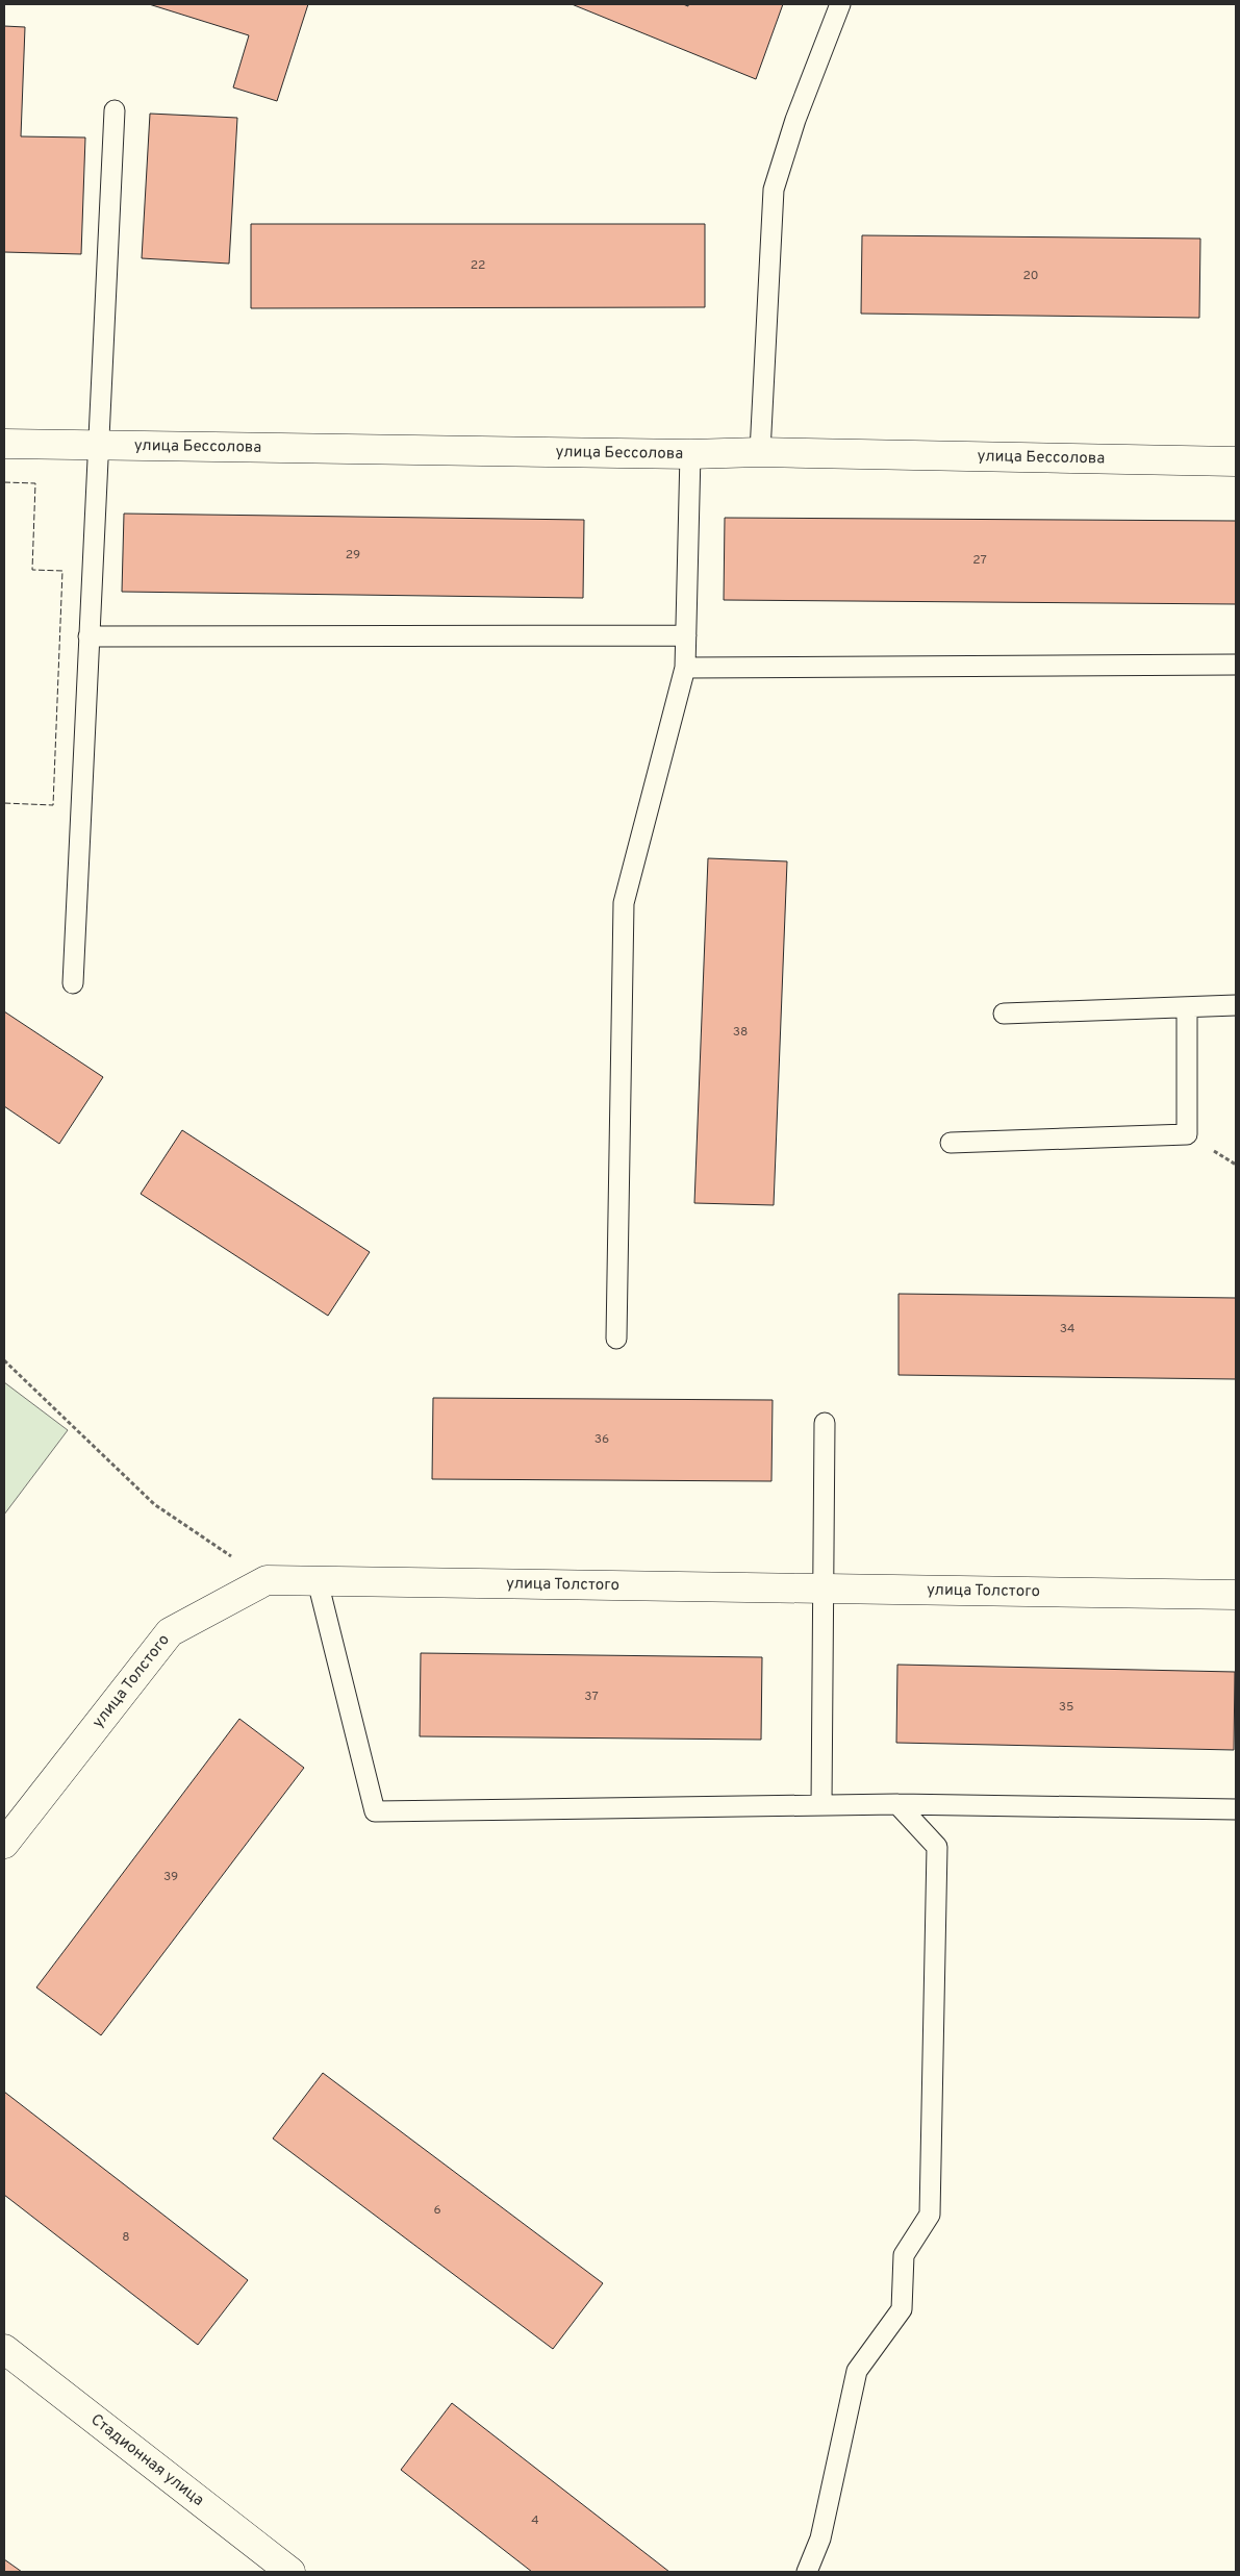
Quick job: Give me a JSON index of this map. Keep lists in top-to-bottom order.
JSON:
{
  "streets": {
    "street": ["улица Бессолова", "улица Толстого", "Стадионная улица"]
  },
  "house_numbers": [
    "22",
    "20",
    "29",
    "27",
    "38",
    "34",
    "36",
    "37",
    "35",
    "39",
    "6",
    "8",
    "4"
  ]
}
